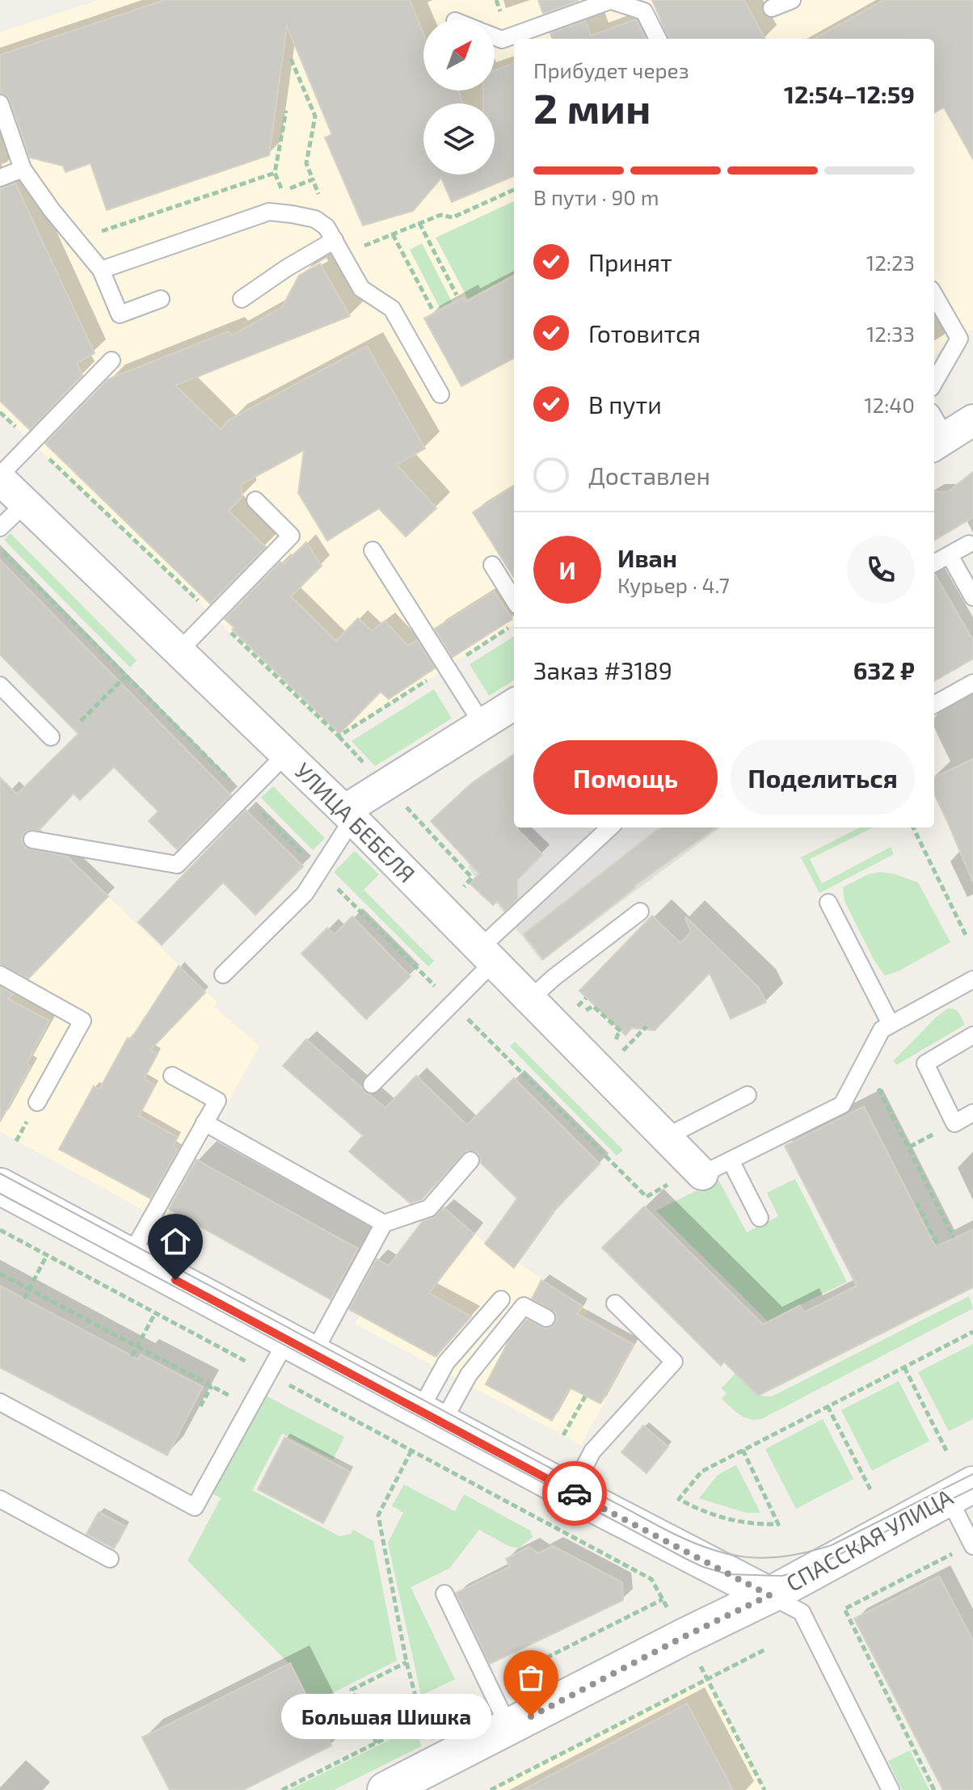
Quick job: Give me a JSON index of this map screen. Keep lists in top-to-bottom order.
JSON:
{
  "streets": {
    "street": ["УЛИЦА БЕБЕЛЯ", "СПАССКАЯ УЛИЦА"]
  },
  "places": ["Большая Шишка"],
  "north": "top right",
  "page": {
    "heading": ["2 мин", "Прибудет через", "12:54–12:59"],
    "panel": [
      "Иван",
      "Курьер · 4.7",
      "Заказ #3189",
      "632 ₽"
    ],
    "bar": "В пути · 90 m",
    "list": [
      ["Принят", "12:23"],
      ["Готовится", "12:33"],
      ["В пути", "12:40"],
      "Доставлен"
    ],
    "round": "И",
    "buttons": ["Помощь", "Поделиться"],
    "bubble": "Большая Шишка"
  }
}
